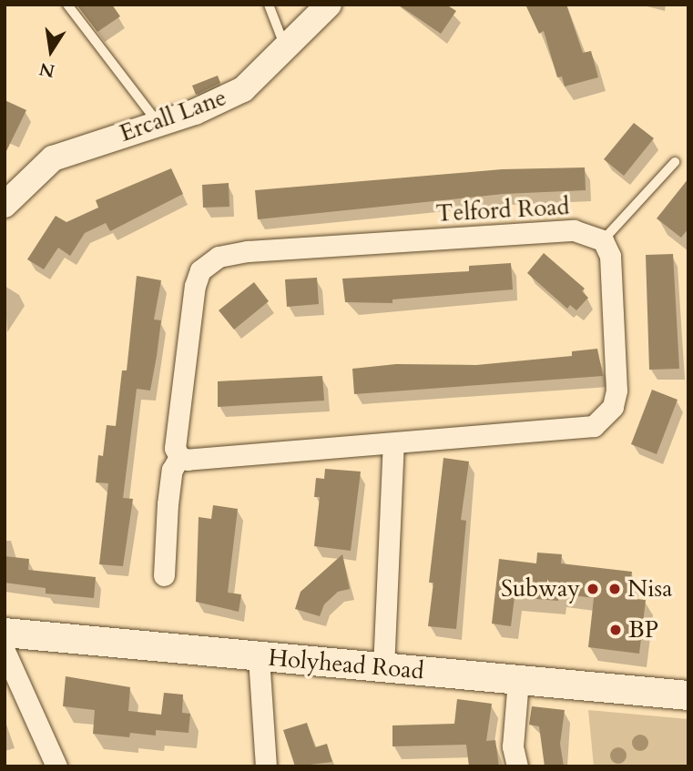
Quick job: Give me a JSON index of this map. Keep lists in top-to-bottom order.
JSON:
{
  "streets": {
    "main road": ["Holyhead Road"],
    "street": ["Ercall Lane", "Telford Road"]
  },
  "places": ["Subway", "Nisa", "BP"],
  "north": "bottom"
}
